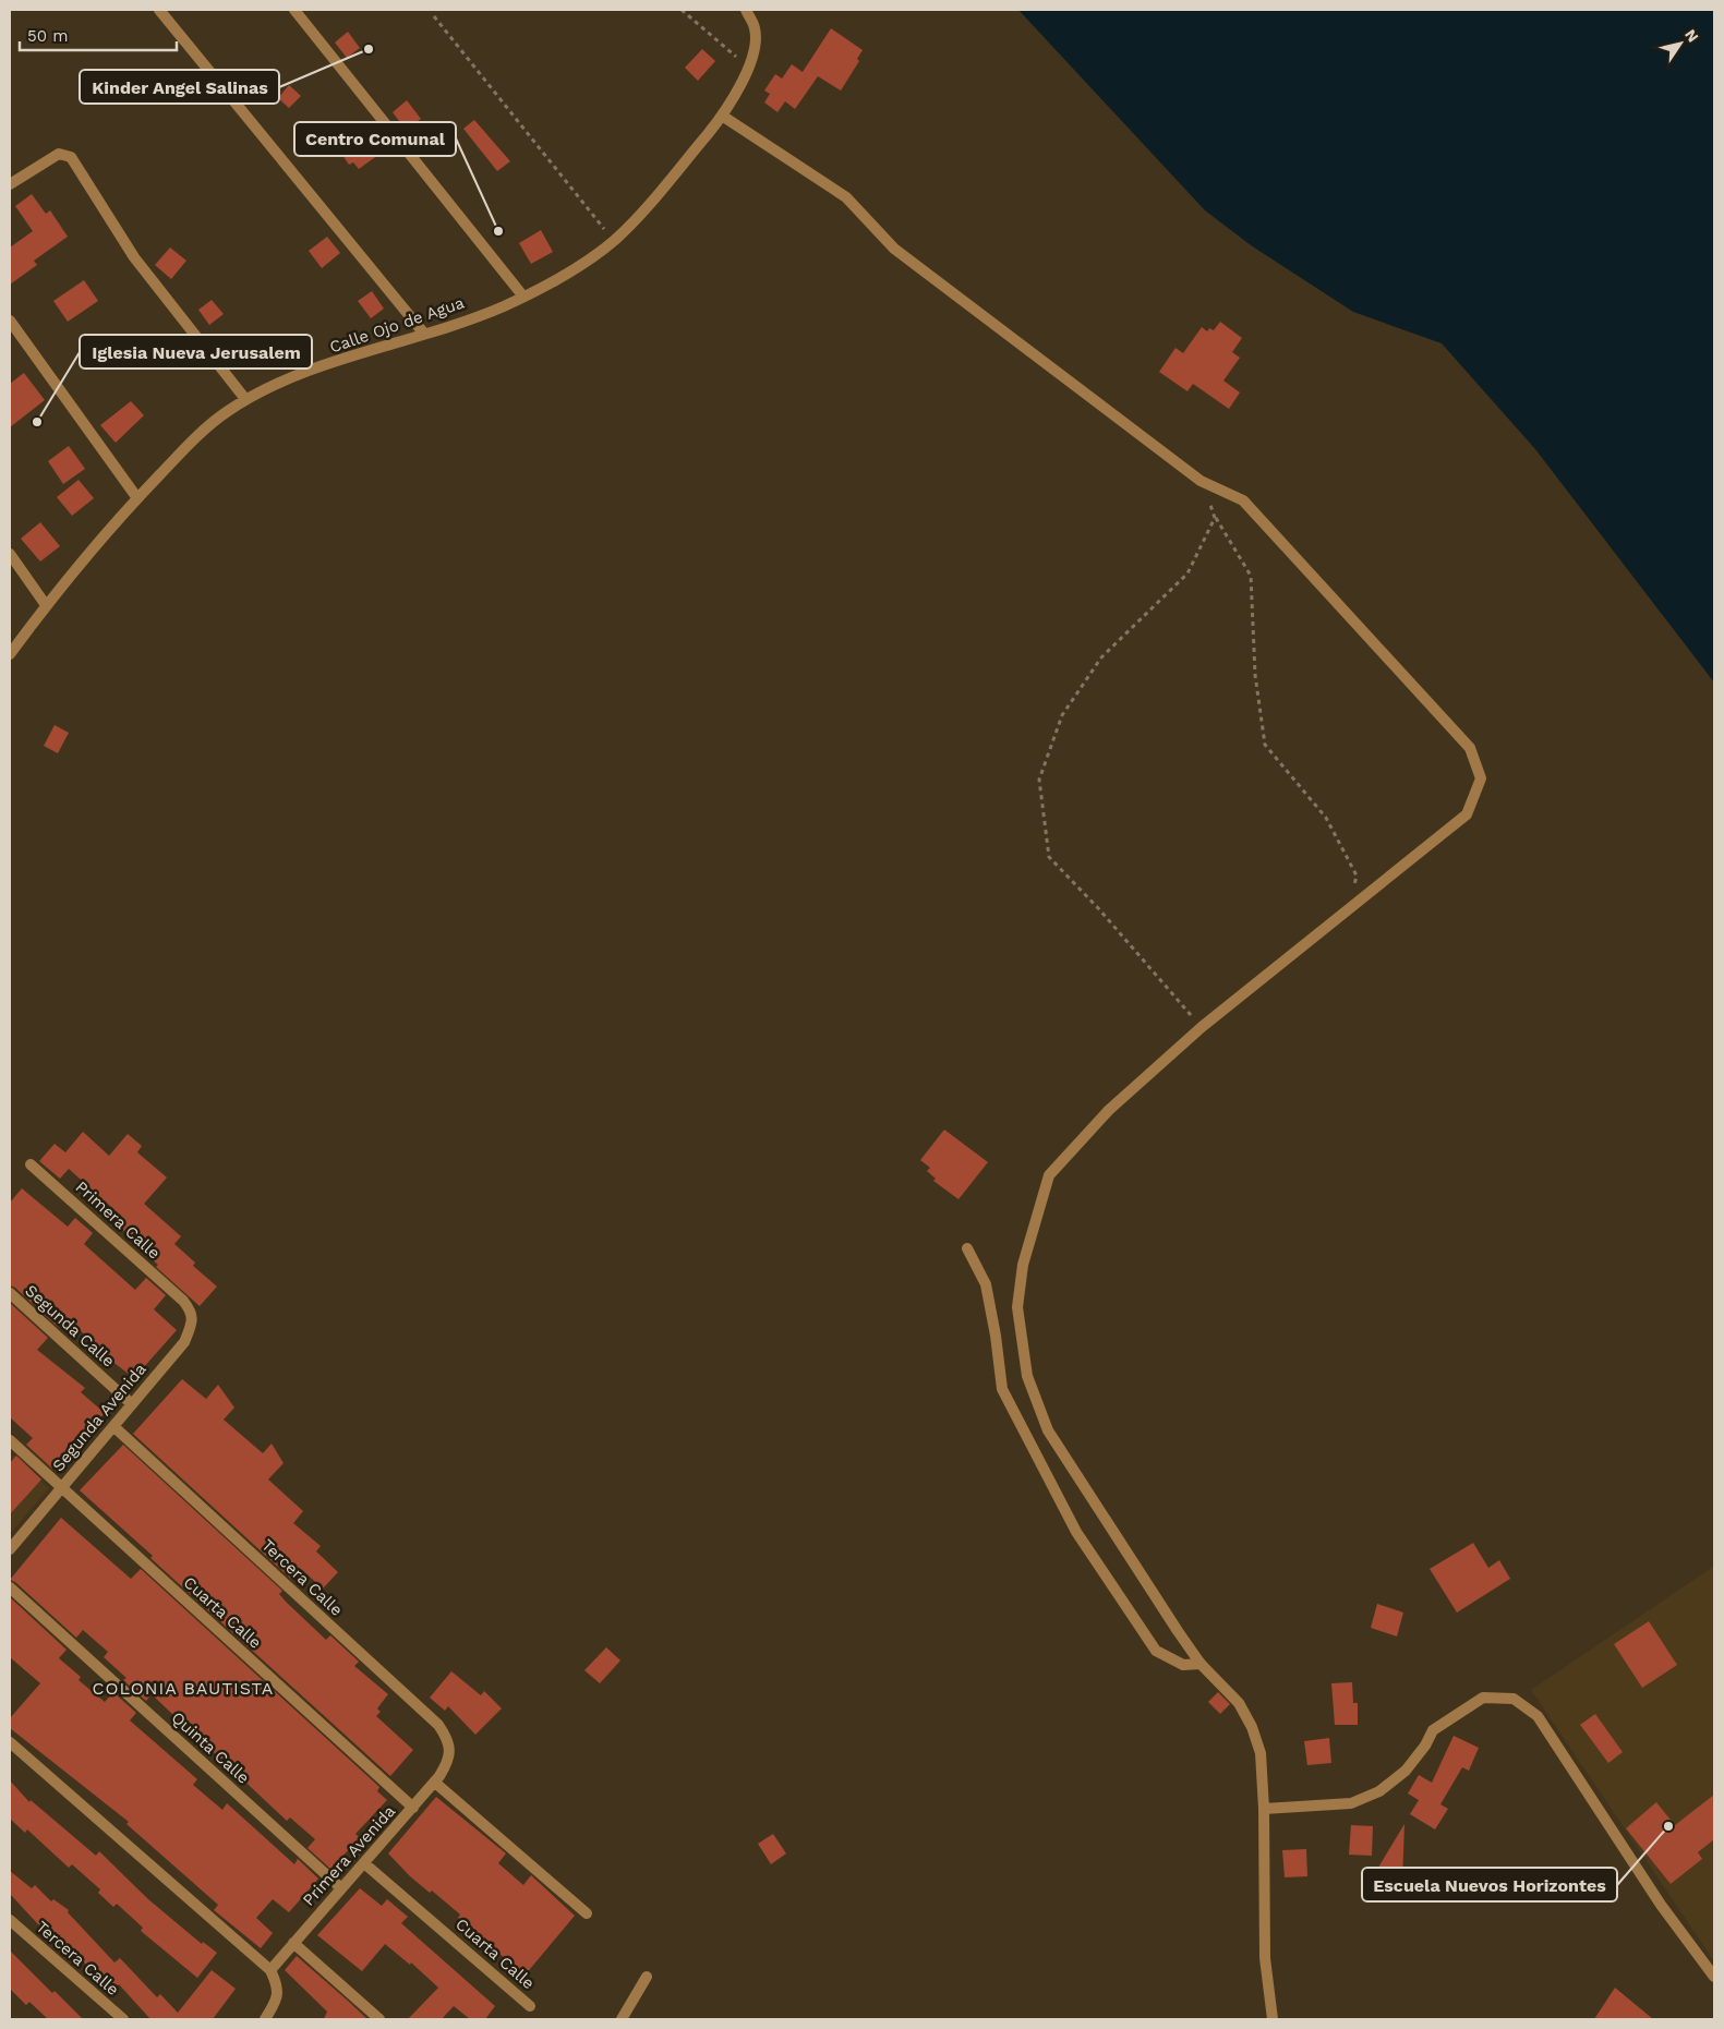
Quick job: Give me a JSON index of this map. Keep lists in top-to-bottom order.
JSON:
{
  "streets": {
    "street": [
      "Calle Ojo de Agua",
      "Primera Calle",
      "Segunda Calle",
      "Segunda Avenida",
      "Tercera Calle",
      "Cuarta Calle",
      "Quinta Calle",
      "Primera Avenida"
    ]
  },
  "crossings": [
    ["Primera Calle", "Segunda Avenida"],
    ["Segunda Calle", "Segunda Avenida"],
    ["Segunda Avenida", "Tercera Calle"],
    ["Segunda Avenida", "Cuarta Calle"],
    ["Tercera Calle", "Primera Avenida"],
    ["Cuarta Calle", "Primera Avenida"],
    ["Quinta Calle", "Primera Avenida"]
  ],
  "districts": ["COLONIA BAUTISTA"],
  "places": [
    "Kinder Angel Salinas",
    "Centro Comunal",
    "Iglesia Nueva Jerusalem",
    "Escuela Nuevos Horizontes"
  ],
  "scale_bar": "50 m",
  "north": "top right"
}
